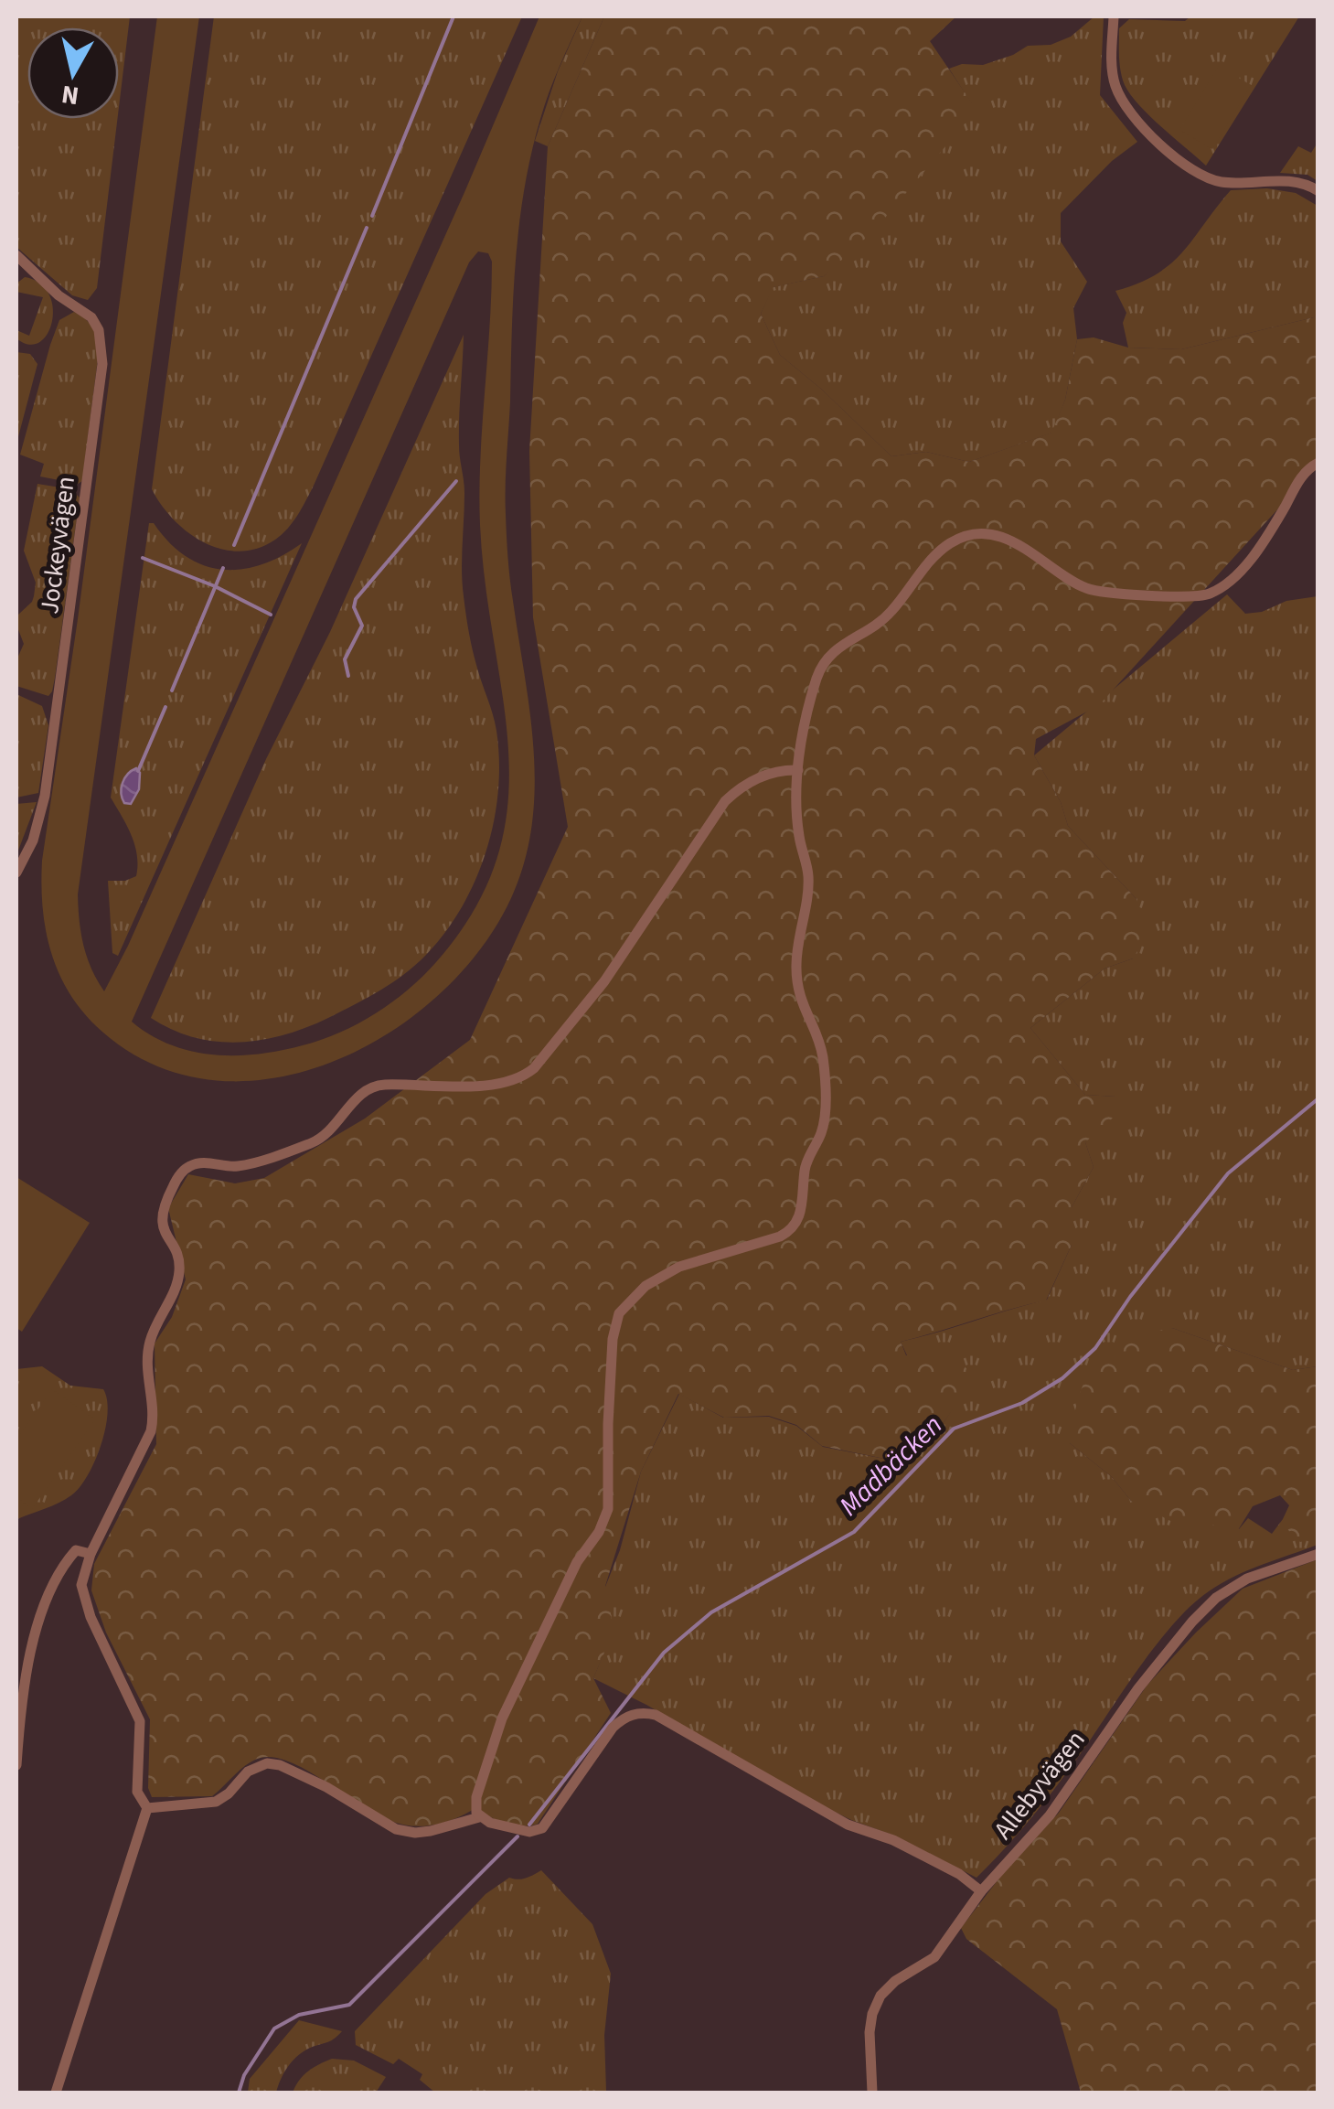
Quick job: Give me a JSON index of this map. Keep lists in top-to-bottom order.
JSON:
{
  "streets": {
    "street": ["Jockeyvägen", "Allebyvägen"]
  },
  "water": ["Madbäcken"],
  "north": "bottom"
}
